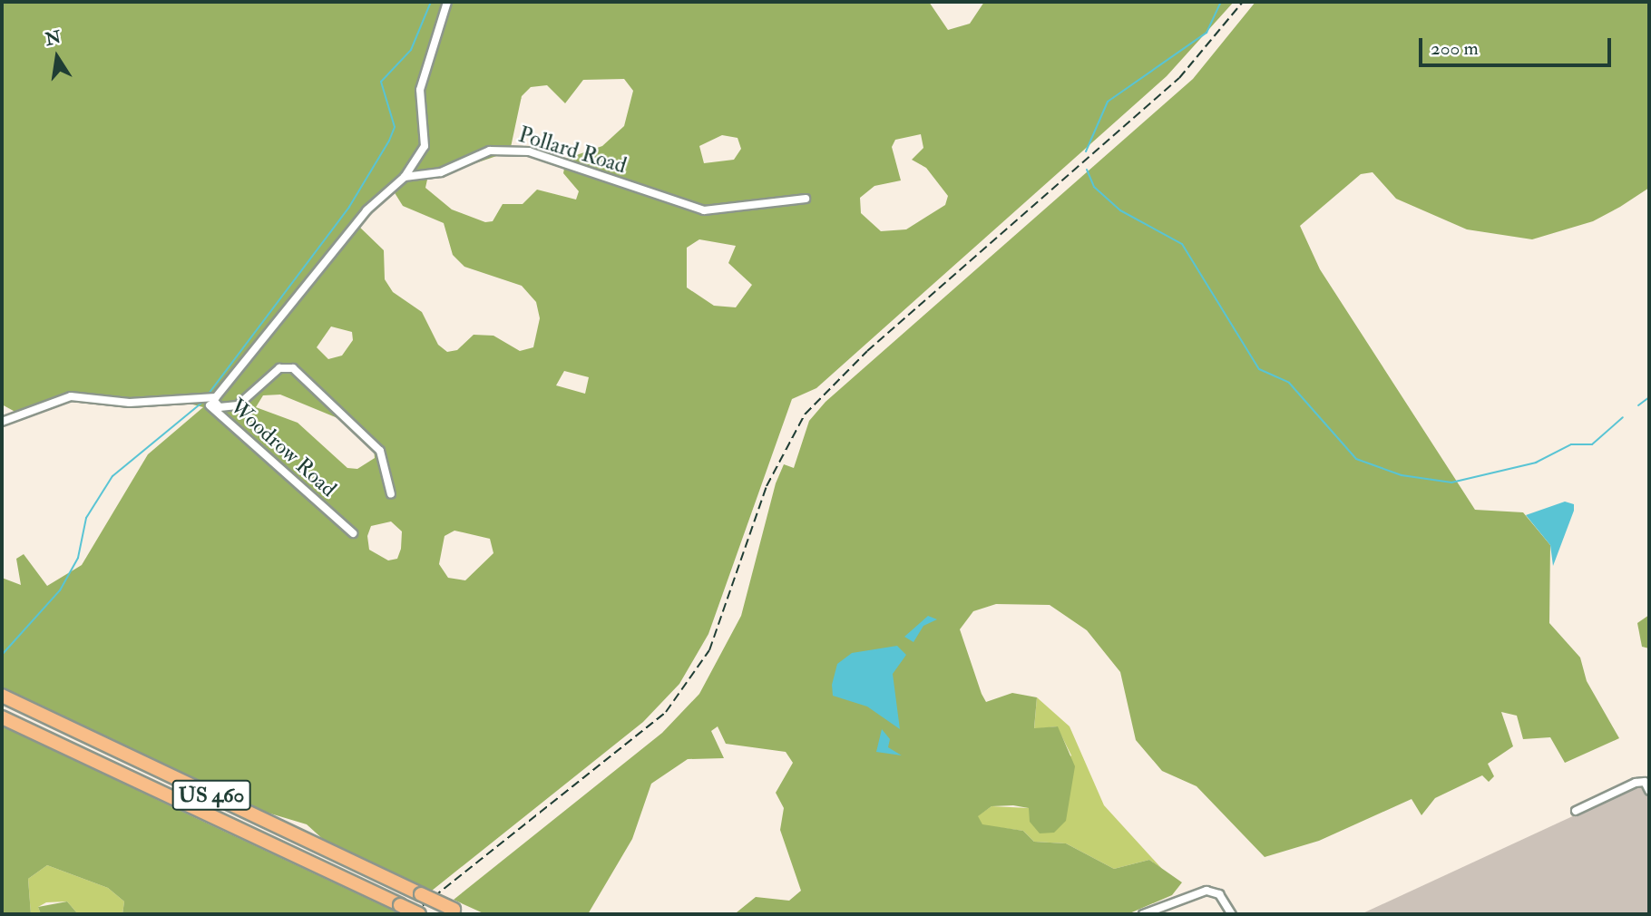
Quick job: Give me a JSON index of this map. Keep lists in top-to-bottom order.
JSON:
{
  "streets": {
    "highway": ["US 460"],
    "street": ["Pollard Road", "Woodrow Road"]
  },
  "scale_bar": "200 m",
  "north": "top"
}
